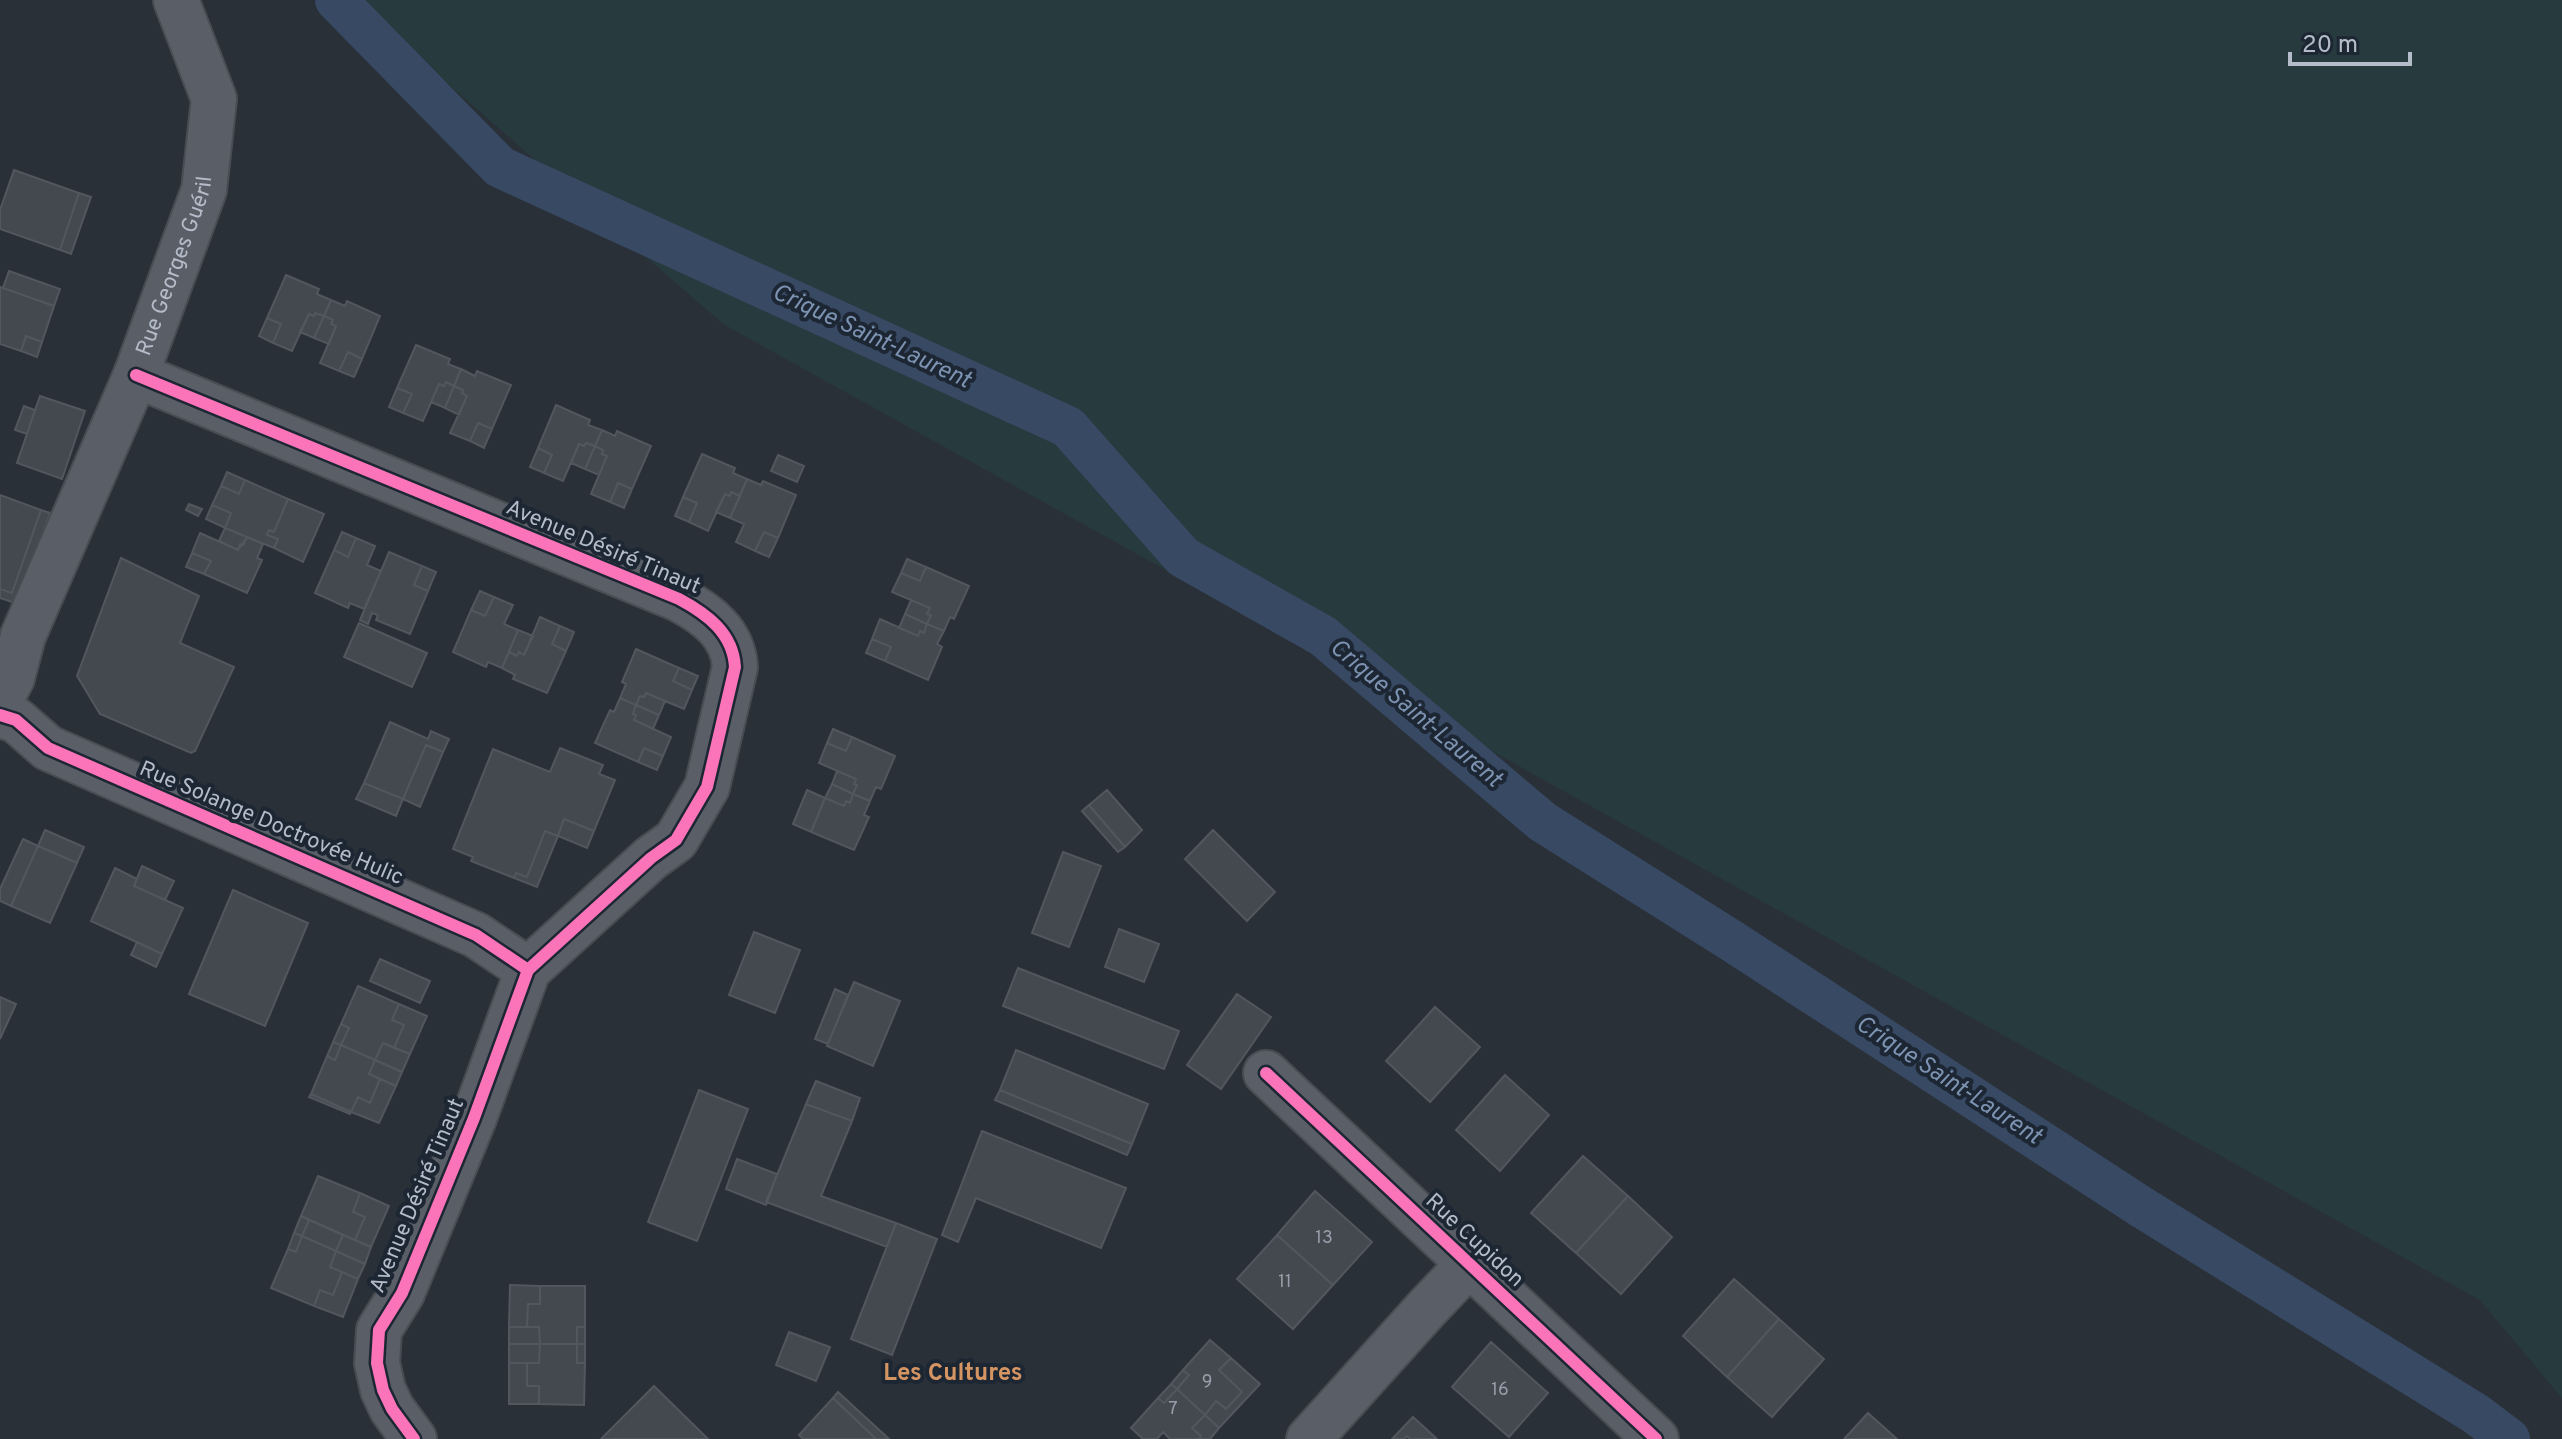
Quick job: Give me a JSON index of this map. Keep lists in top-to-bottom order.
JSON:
{
  "streets": {
    "street": [
      "Rue Georges Guéril",
      "Avenue Désiré Tinaut",
      "Rue Solange Doctrovée Hulic",
      "Rue Cupidon"
    ]
  },
  "crossings": [
    ["Rue Georges Guéril", "Avenue Désiré Tinaut"],
    ["Avenue Désiré Tinaut", "Rue Solange Doctrovée Hulic"]
  ],
  "districts": ["Les Cultures"],
  "water": ["Crique Saint-Laurent"],
  "house_numbers": [
    "13",
    "11",
    "9",
    "16",
    "7"
  ],
  "scale_bar": "20 m"
}
